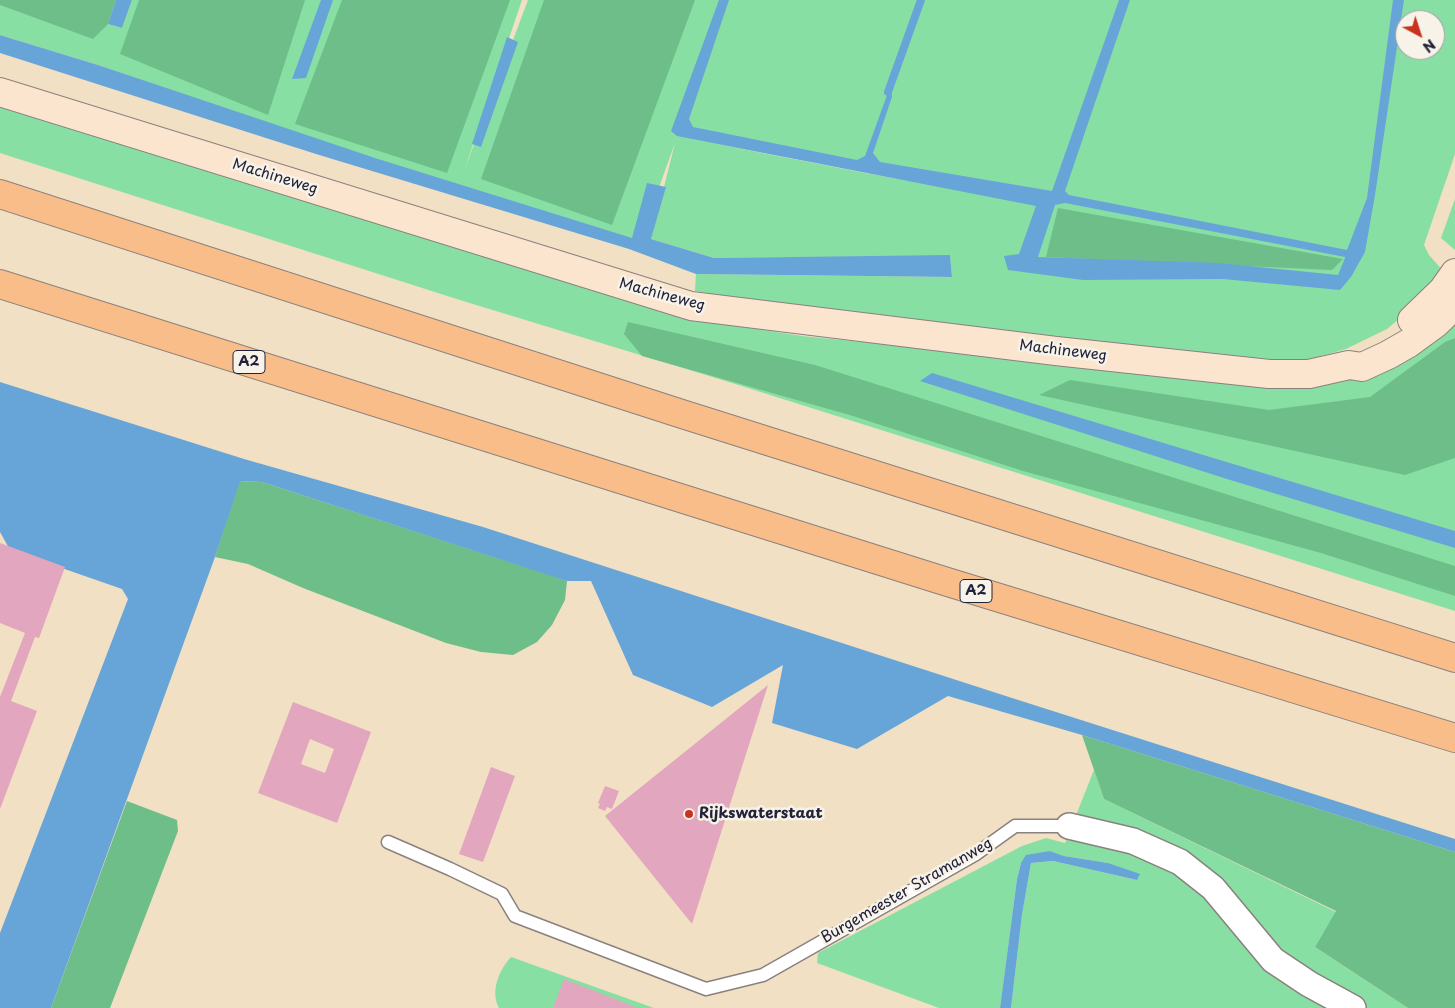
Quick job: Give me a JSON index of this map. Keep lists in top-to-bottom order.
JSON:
{
  "streets": {
    "highway": ["A2"],
    "street": ["Machineweg", "Burgemeester Stramanweg"]
  },
  "places": ["Rijkswaterstaat"],
  "north": "bottom right"
}
